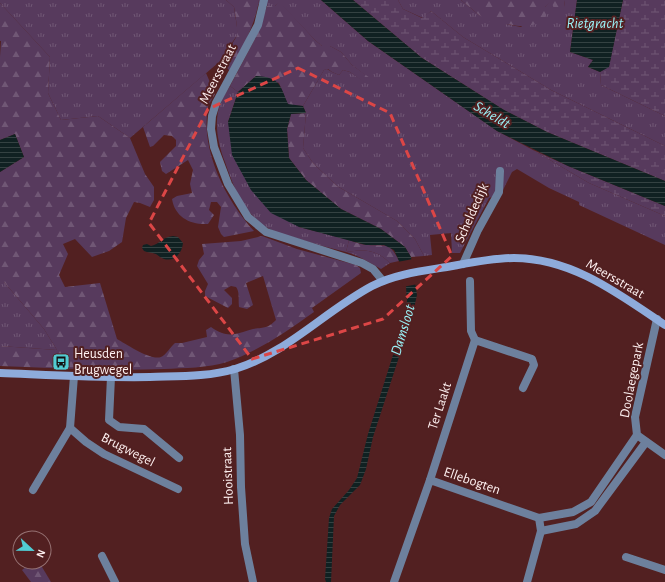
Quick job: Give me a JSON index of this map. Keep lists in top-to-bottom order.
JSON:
{
  "streets": {
    "main road": ["Meersstraat"],
    "street": [
      "Scheldedijk",
      "Doolaegepark",
      "Ter Laakt",
      "Brugwegel",
      "Hooistraat",
      "Ellebogten"
    ]
  },
  "crossings": [
    ["Meersstraat", "Scheldedijk"],
    ["Meersstraat", "Doolaegepark"],
    ["Meersstraat", "Hooistraat"],
    ["Doolaegepark", "Ellebogten"],
    ["Ter Laakt", "Ellebogten"]
  ],
  "water": ["Rietgracht", "Scheldt", "Damsloot"],
  "places": {
    "bus stop": ["Heusden Brugwegel"]
  },
  "north": "right"
}
